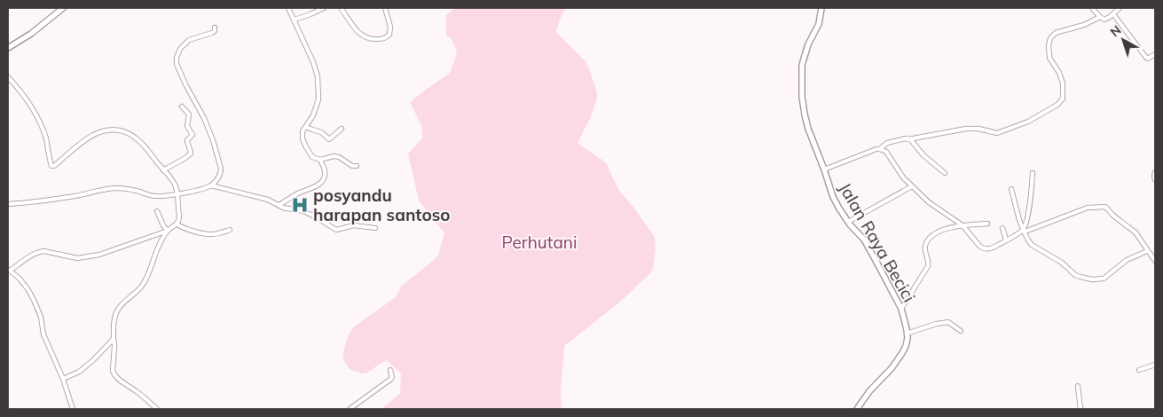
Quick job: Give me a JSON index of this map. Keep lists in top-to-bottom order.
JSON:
{
  "streets": {
    "main road": ["Jalan Raya Becici"]
  },
  "parks": ["Perhutani"],
  "places": {
    "hospital": ["posyandu harapan santoso"]
  },
  "north": "top left"
}
